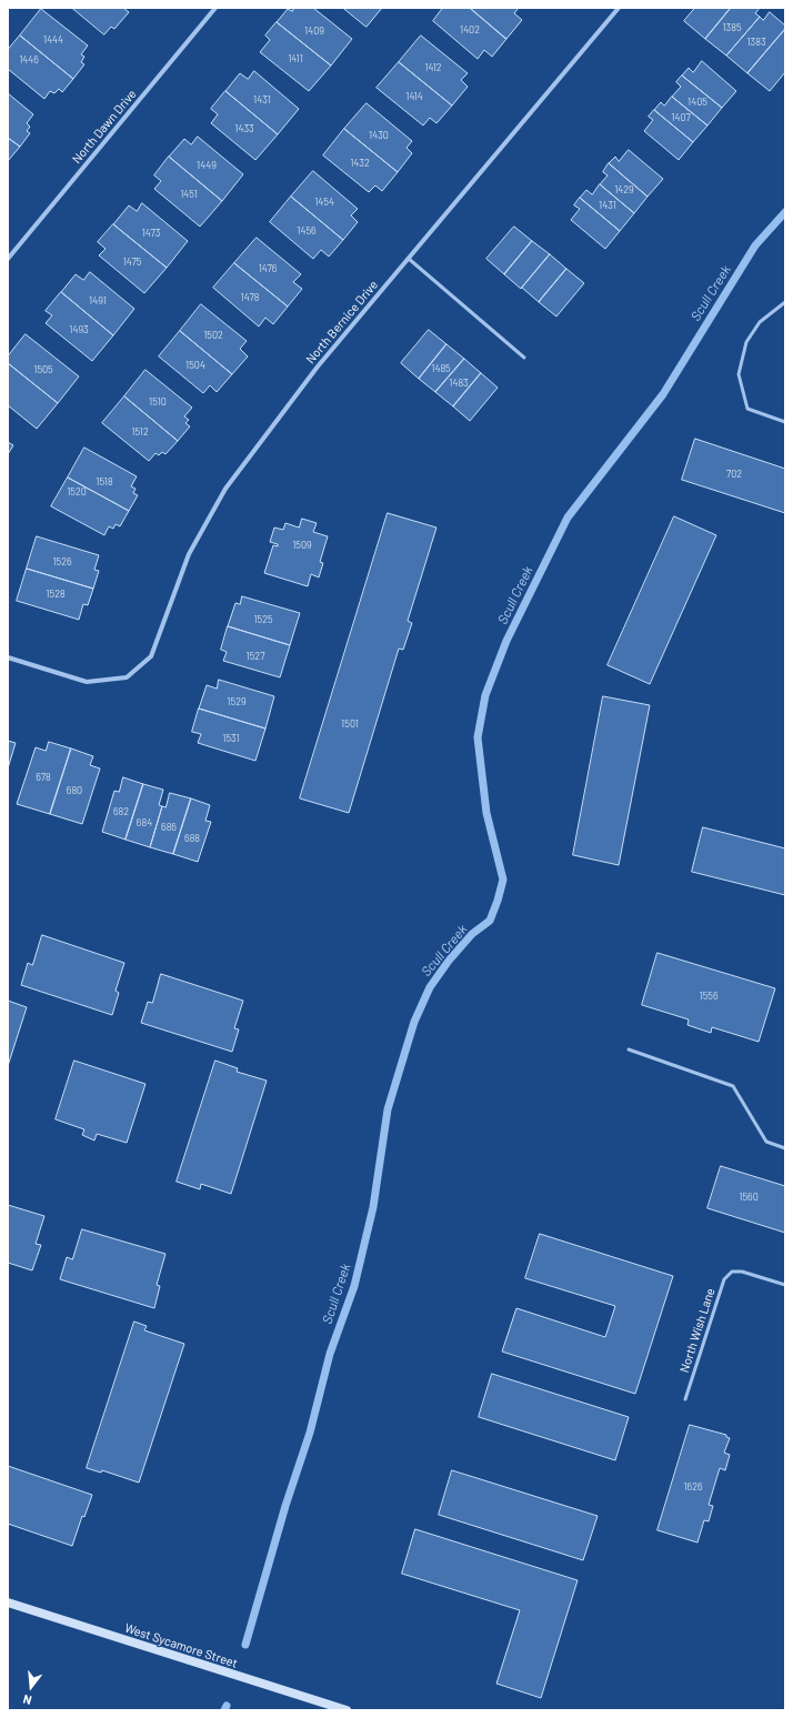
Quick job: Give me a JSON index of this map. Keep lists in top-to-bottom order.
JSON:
{
  "streets": {
    "street": ["North Dawn Drive", "North Bernice Drive", "West Sycamore Street"],
    "lane": ["North Wish Lane"]
  },
  "water": ["Scull Creek"],
  "house_numbers": [
    "1385",
    "1402",
    "1409",
    "1444",
    "1383",
    "1411",
    "1446",
    "1412",
    "1414",
    "1431",
    "1405",
    "1407",
    "1433",
    "1430",
    "1432",
    "1449",
    "1429",
    "1451",
    "1454",
    "1431",
    "1456",
    "1473",
    "1475",
    "1476",
    "1478",
    "1491",
    "1493",
    "1502",
    "1504",
    "1485",
    "1505",
    "1483",
    "1510",
    "1512",
    "702",
    "1518",
    "1520",
    "1509",
    "1526",
    "1528",
    "1525",
    "1527",
    "1529",
    "1501",
    "1531",
    "678",
    "680",
    "682",
    "684",
    "686",
    "688",
    "1556",
    "1560",
    "1626"
  ],
  "north": "bottom"
}
